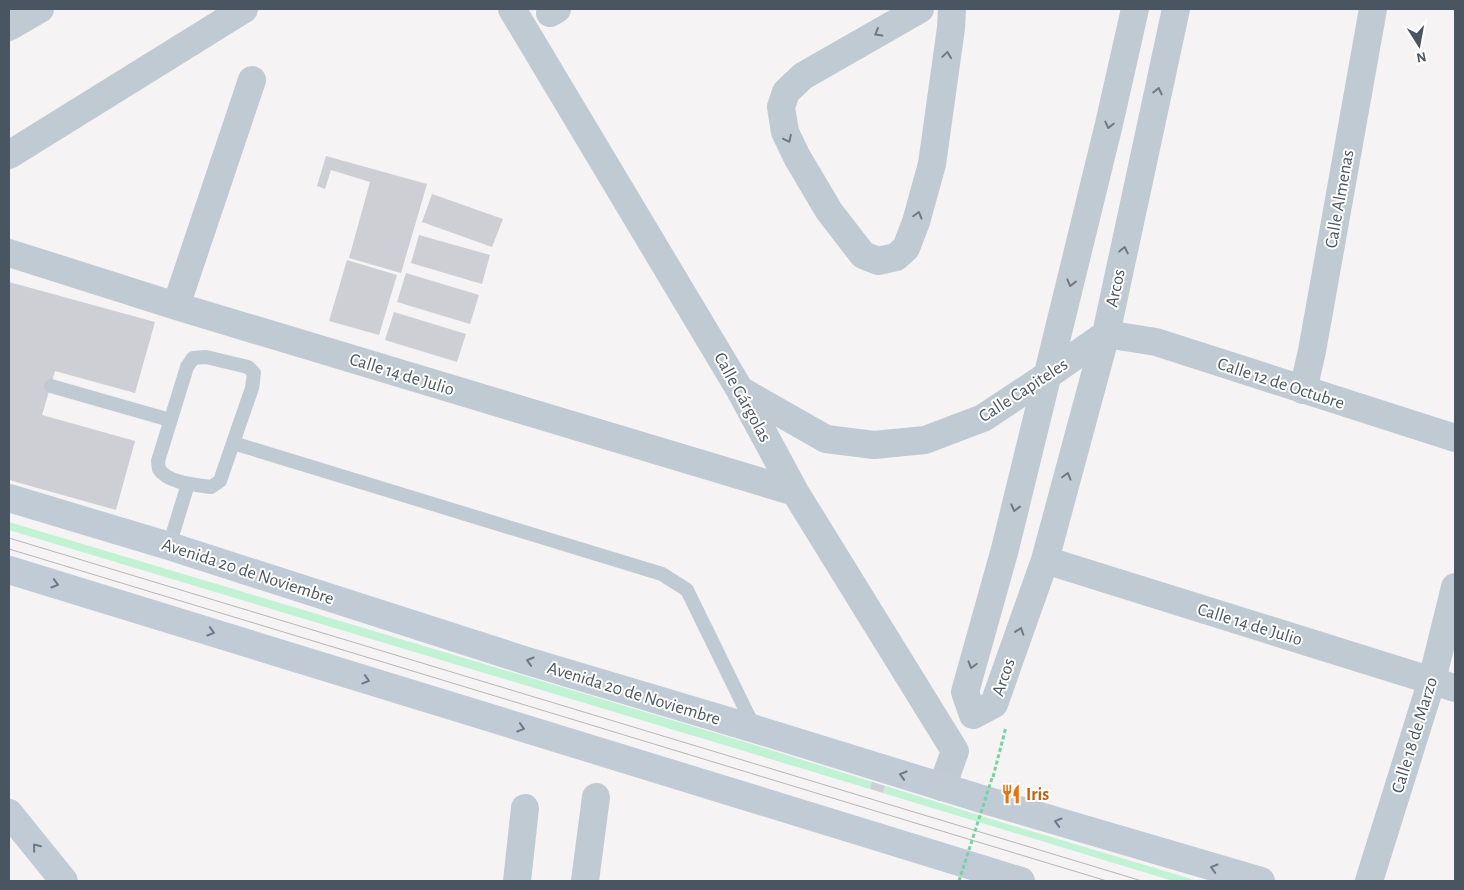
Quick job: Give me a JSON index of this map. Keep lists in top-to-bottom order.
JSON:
{
  "streets": {
    "main road": ["Avenida 20 de Noviembre"],
    "street": [
      "Calle Almenas",
      "Arcos",
      "Calle 14 de Julio",
      "Calle 12 de Octubre",
      "Calle Capiteles",
      "Calle Gárgolas",
      "Calle 18 de Marzo"
    ]
  },
  "crossings": [
    ["Calle Almenas", "Calle 12 de Octubre"],
    ["Arcos", "Calle 14 de Julio"],
    ["Arcos", "Calle 12 de Octubre"],
    ["Arcos", "Calle Capiteles"],
    ["Calle 14 de Julio", "Calle Gárgolas"],
    ["Calle 14 de Julio", "Calle 18 de Marzo"],
    ["Calle 12 de Octubre", "Calle Capiteles"],
    ["Calle Capiteles", "Calle Gárgolas"]
  ],
  "places": {
    "restaurant": ["Iris"]
  },
  "north": "bottom"
}
